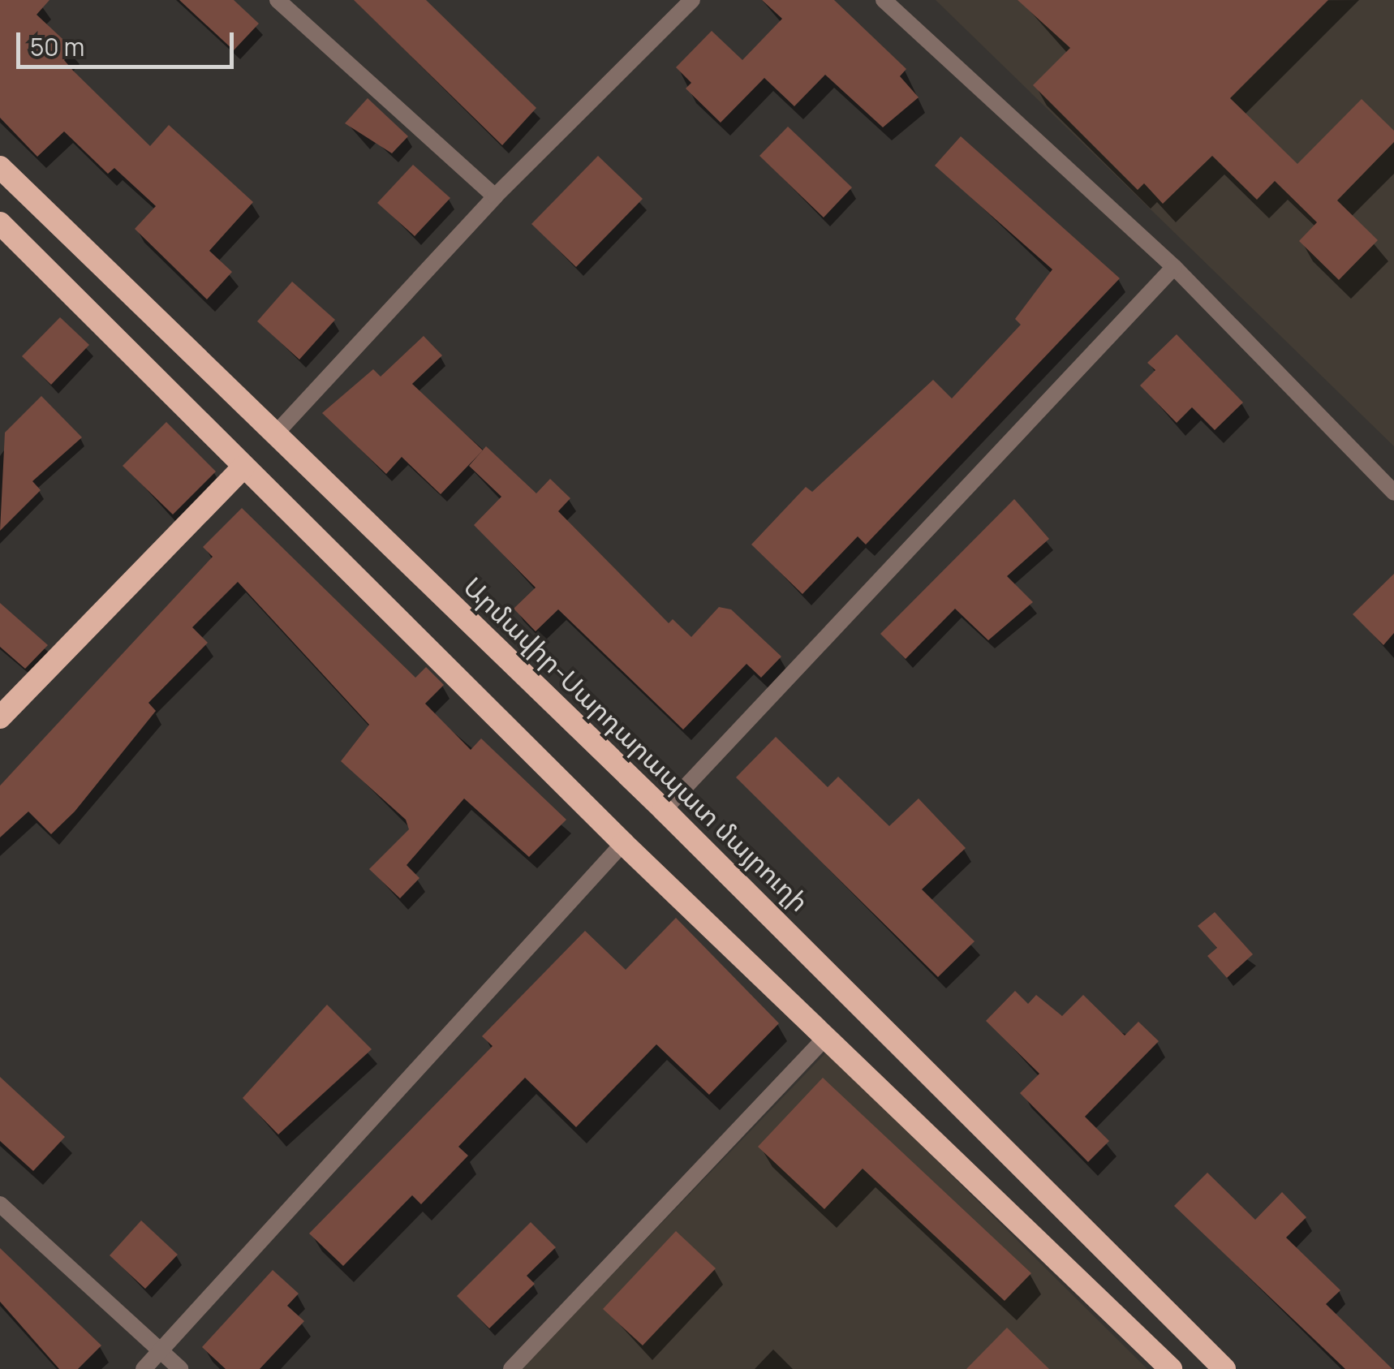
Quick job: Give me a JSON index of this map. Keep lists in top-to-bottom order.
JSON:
{
  "streets": {
    "highway": ["Արմավիր-Սարդարապատ մայրուղի"]
  },
  "scale_bar": "50 m"
}
